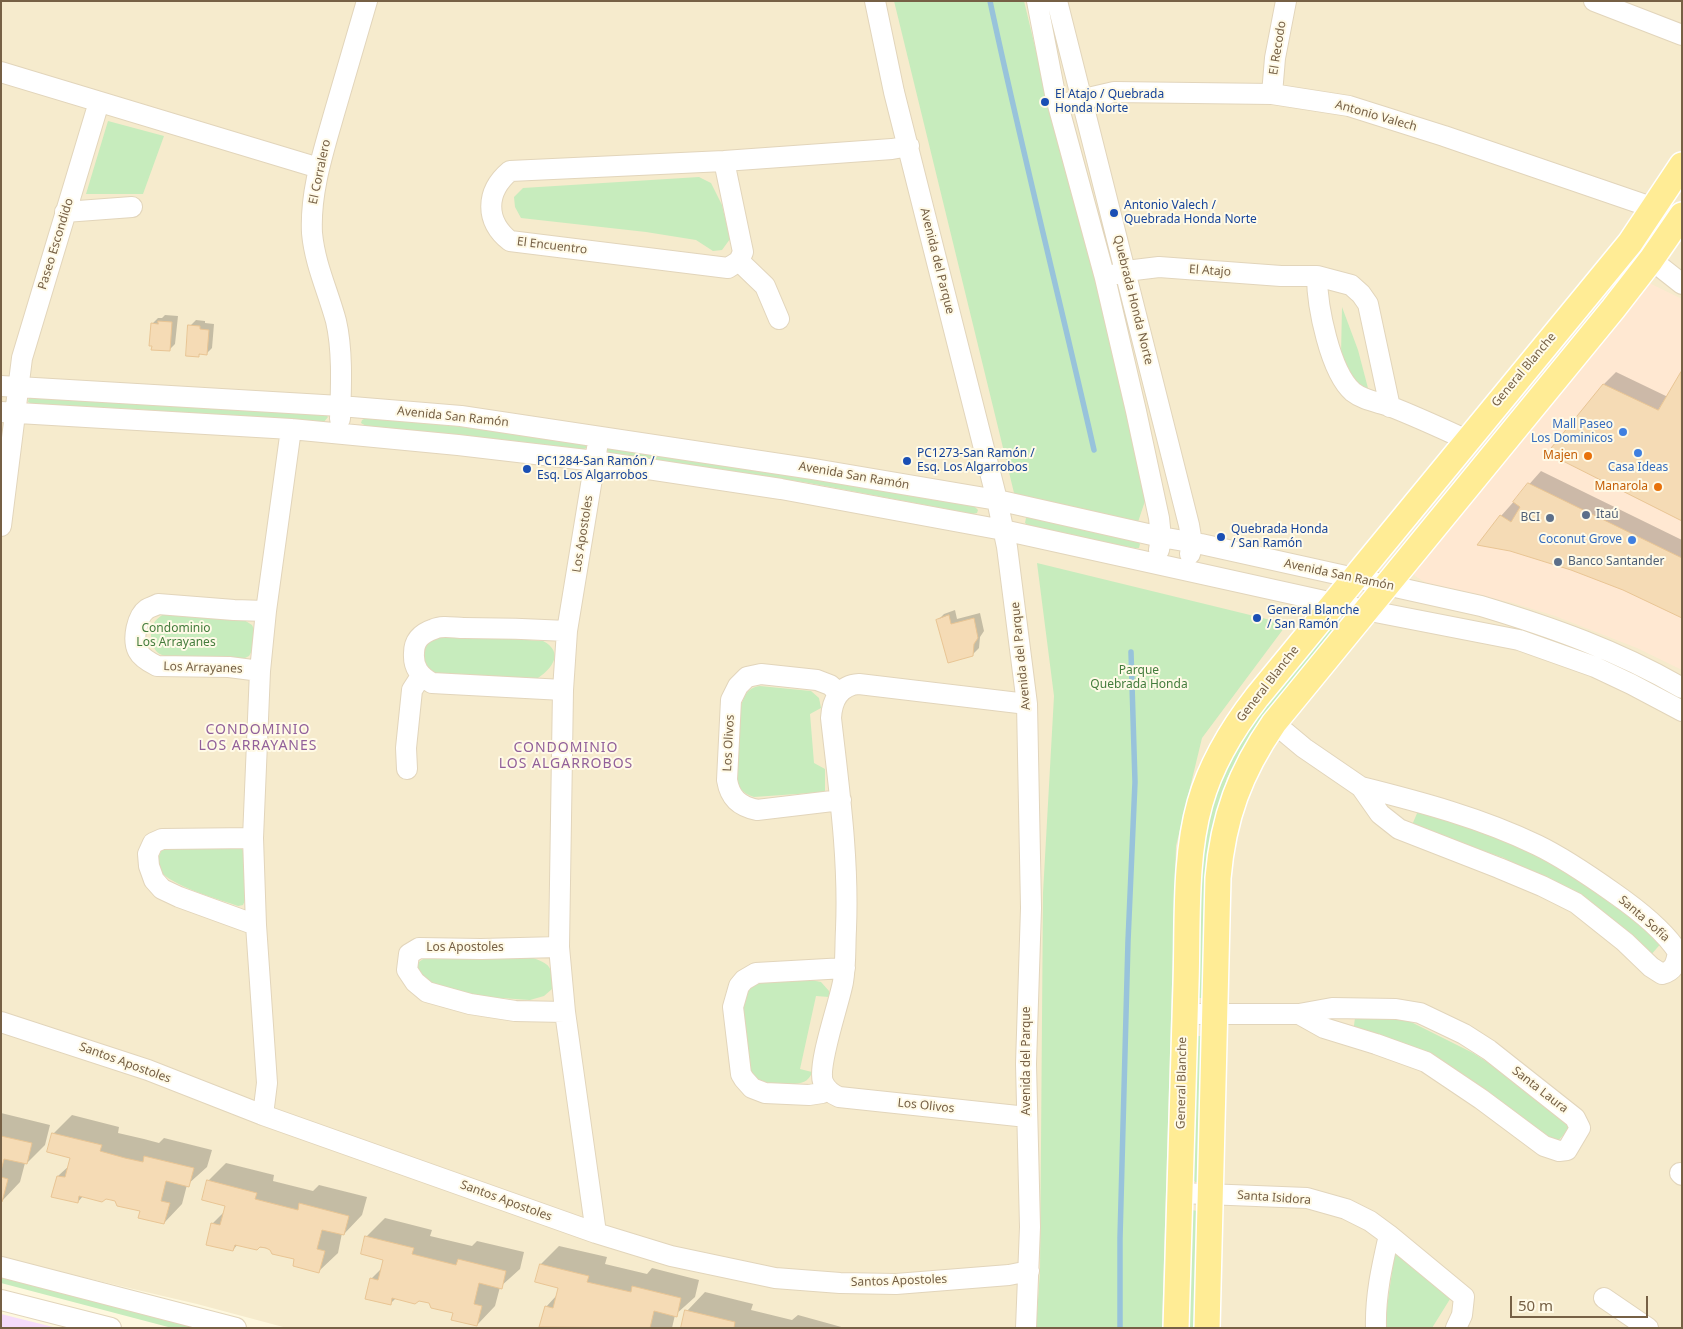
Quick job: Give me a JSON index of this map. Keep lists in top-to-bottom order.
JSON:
{
  "streets": {
    "main road": ["General Blanche"],
    "street": [
      "El Recodo",
      "Antonio Valech",
      "El Corralero",
      "Paseo Escondido",
      "El Encuentro",
      "Avenida del Parque",
      "El Atajo",
      "Quebrada Honda Norte",
      "Avenida San Ramón",
      "Los Apostoles",
      "Los Arrayanes",
      "Los Olivos",
      "Santa Sofía",
      "Santos Apostoles",
      "Santa Laura",
      "Santa Isidora"
    ]
  },
  "crossings": [
    ["El Recodo", "Antonio Valech"],
    ["Antonio Valech", "Quebrada Honda Norte"],
    ["Antonio Valech", "General Blanche"],
    ["El Corralero", "Avenida San Ramón"],
    ["Paseo Escondido", "Avenida San Ramón"],
    ["El Encuentro", "Avenida del Parque"],
    ["Avenida del Parque", "Avenida San Ramón"],
    ["Avenida del Parque", "Los Olivos"],
    ["Avenida del Parque", "Santos Apostoles"],
    ["El Atajo", "Quebrada Honda Norte"],
    ["Quebrada Honda Norte", "Avenida San Ramón"],
    ["General Blanche", "Avenida San Ramón"],
    ["General Blanche", "Santa Laura"],
    ["General Blanche", "Santa Isidora"],
    ["Avenida San Ramón", "Los Apostoles"],
    ["Avenida San Ramón", "Los Arrayanes"],
    ["Los Apostoles", "Santos Apostoles"],
    ["Los Arrayanes", "Santos Apostoles"]
  ],
  "districts": ["CONDOMINIO LOS ARRAYANES", "CONDOMINIO LOS ALGARROBOS"],
  "parks": ["Condominio Los Arrayanes", "Parque Quebrada Honda"],
  "places": [
    "El Atajo / Quebrada Honda Norte",
    "Antonio Valech / Quebrada Honda Norte",
    "Mall Paseo Los Dominicos",
    "Casa Ideas",
    "Majen",
    "PC1273-San Ramón / Esq. Los Algarrobos",
    "PC1284-San Ramón / Esq. Los Algarrobos",
    "Manarola",
    "Itaú",
    "BCI",
    "Quebrada Honda / San Ramón",
    "Coconut Grove",
    "Banco Santander",
    "General Blanche / San Ramón"
  ],
  "scale_bar": "50 m"
}
